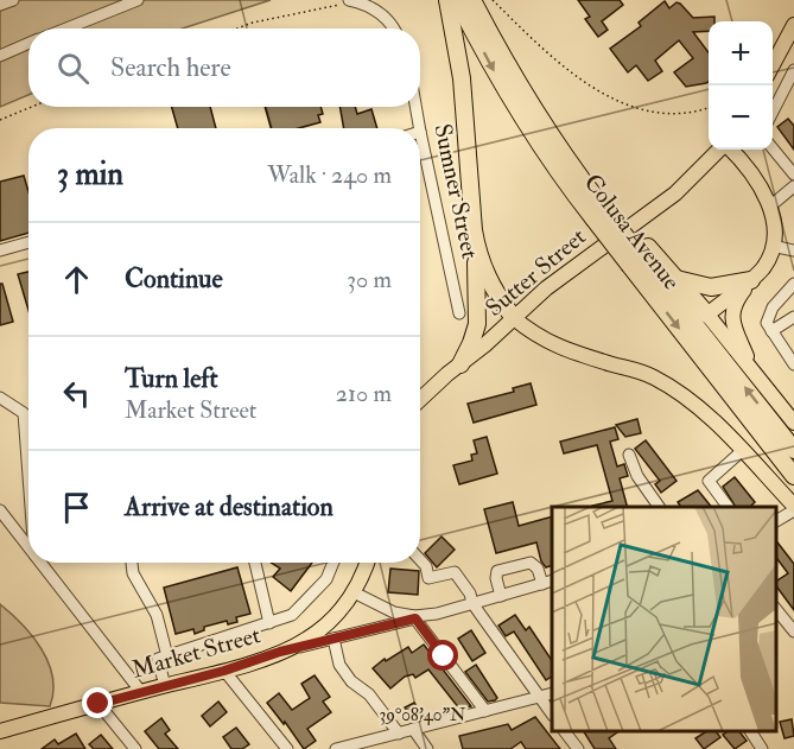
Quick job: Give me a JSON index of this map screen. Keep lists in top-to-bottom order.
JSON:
{
  "streets": {
    "highway": ["Colusa Avenue"],
    "main road": ["Sutter Street", "Market Street"],
    "street": ["Sumner Street"]
  },
  "page": {
    "map_buttons": ["+", "−"],
    "search": "Search here",
    "heading": ["3 min", "Walk · 240 m"],
    "list": [
      ["Continue", "30 m"],
      ["Turn left", "Market Street", "210 m"],
      "Arrive at destination"
    ]
  },
  "coordinates": ["39°08'40\"N"]
}
